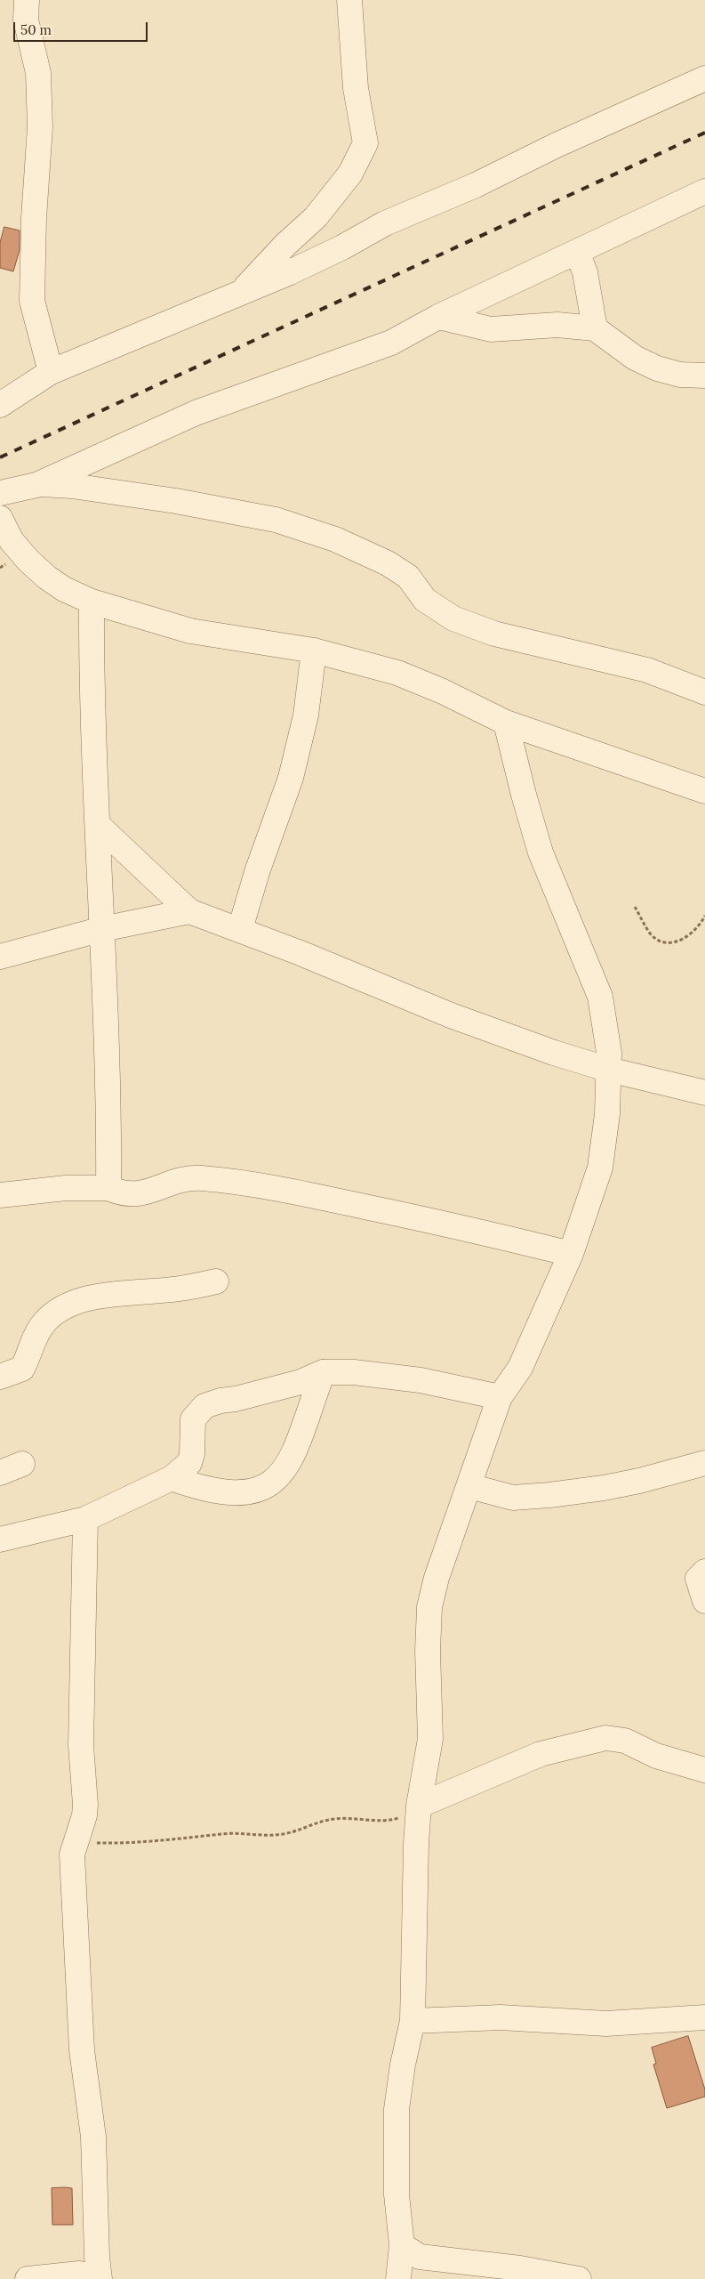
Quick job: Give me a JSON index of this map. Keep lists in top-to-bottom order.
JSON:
{
  "scale_bar": "50 m"
}
